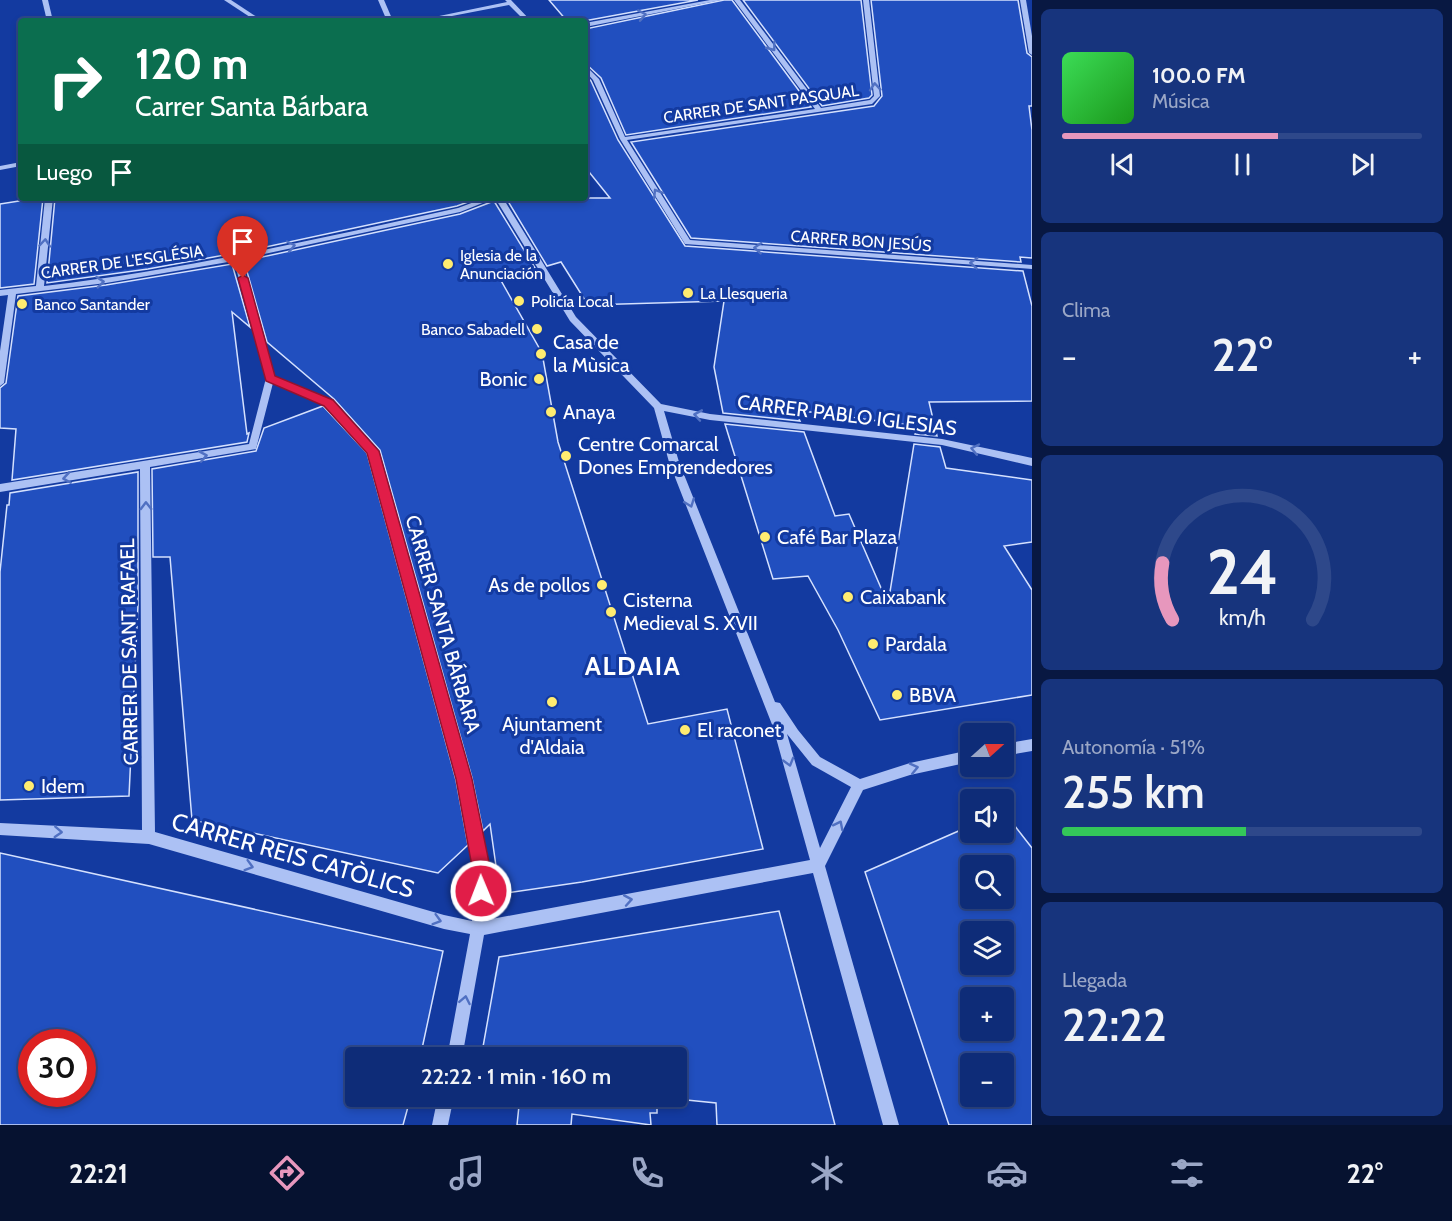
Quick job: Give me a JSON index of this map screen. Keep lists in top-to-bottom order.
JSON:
{
  "streets": {
    "street": [
      "CARRER DE SANT PASQUAL",
      "CARRER BON JESÚS",
      "CARRER DE L'ESGLÉSIA",
      "CARRER PABLO IGLESIAS",
      "CARRER SANTA BÁRBARA",
      "CARRER DE SANT RAFAEL",
      "CARRER REIS CATÒLICS"
    ]
  },
  "crossings": [
    ["CARRER DE SANT PASQUAL", "CARRER BON JESÚS"],
    ["CARRER SANTA BÁRBARA", "CARRER REIS CATÒLICS"],
    ["CARRER DE SANT RAFAEL", "CARRER REIS CATÒLICS"]
  ],
  "one_way": [
    "CARRER BON JESÚS",
    "CARRER DE L'ESGLÉSIA",
    "CARRER PABLO IGLESIAS",
    "CARRER DE SANT RAFAEL",
    "CARRER REIS CATÒLICS"
  ],
  "districts": ["ALDAIA"],
  "places": [
    "Iglesia de la Anunciación",
    "La Llesqueria",
    "Policía Local",
    "Banco Santander",
    "Banco Sabadell",
    "Casa de la Mùsica",
    "Bonic",
    "Anaya",
    "Centre Comarcal Dones Emprendedores",
    "Café Bar Plaza",
    "As de pollos",
    "Caixabank",
    "Cisterna Medieval S. XVII",
    "Pardala",
    "BBVA",
    "Ajuntament d'Aldaia",
    "El raconet",
    "Idem"
  ],
  "north": "right",
  "page": {
    "turn": ["120 m", "Carrer Santa Bárbara"],
    "song": ["100.0 FM", "Música"],
    "then": "Luego",
    "tile": [
      "Clima",
      ["Autonomía · 51%", "255 km"],
      ["Llegada", "22:22"]
    ],
    "heat": ["−", "22°", "+"],
    "map_buttons": ["+", "−"],
    "limit": "30",
    "trip": "22:22 · 1 min · 160 m",
    "tabs": ["22:21", "22°"],
    "gauge": ["24", "km/h"]
  }
}
